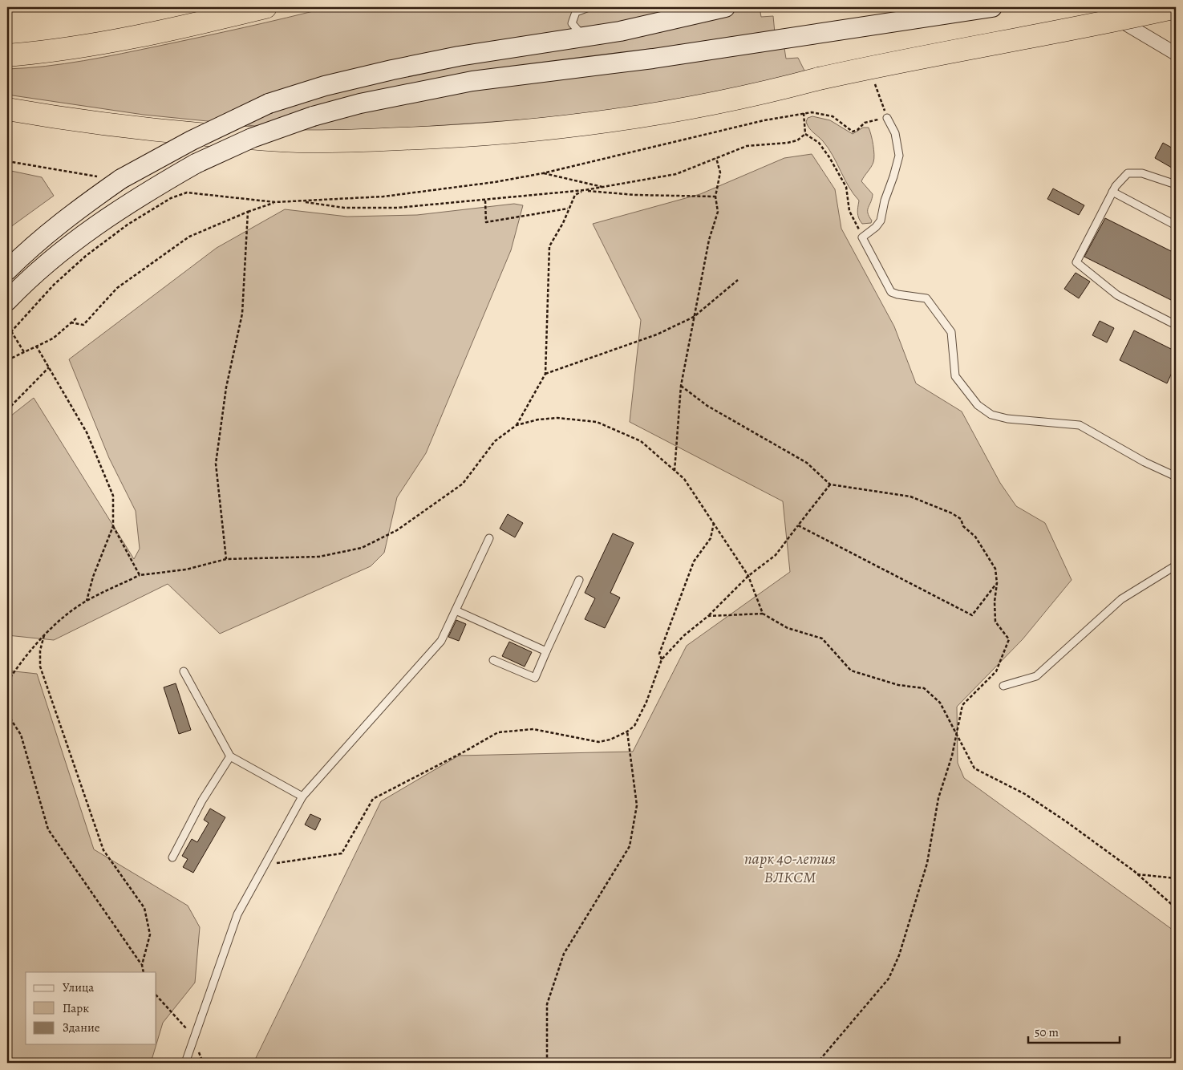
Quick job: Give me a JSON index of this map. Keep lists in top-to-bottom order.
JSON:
{
  "parks": ["парк 40-летия ВЛКСМ"],
  "legend": ["Улица", "Парк", "Здание"],
  "scale_bar": "50 m"
}
